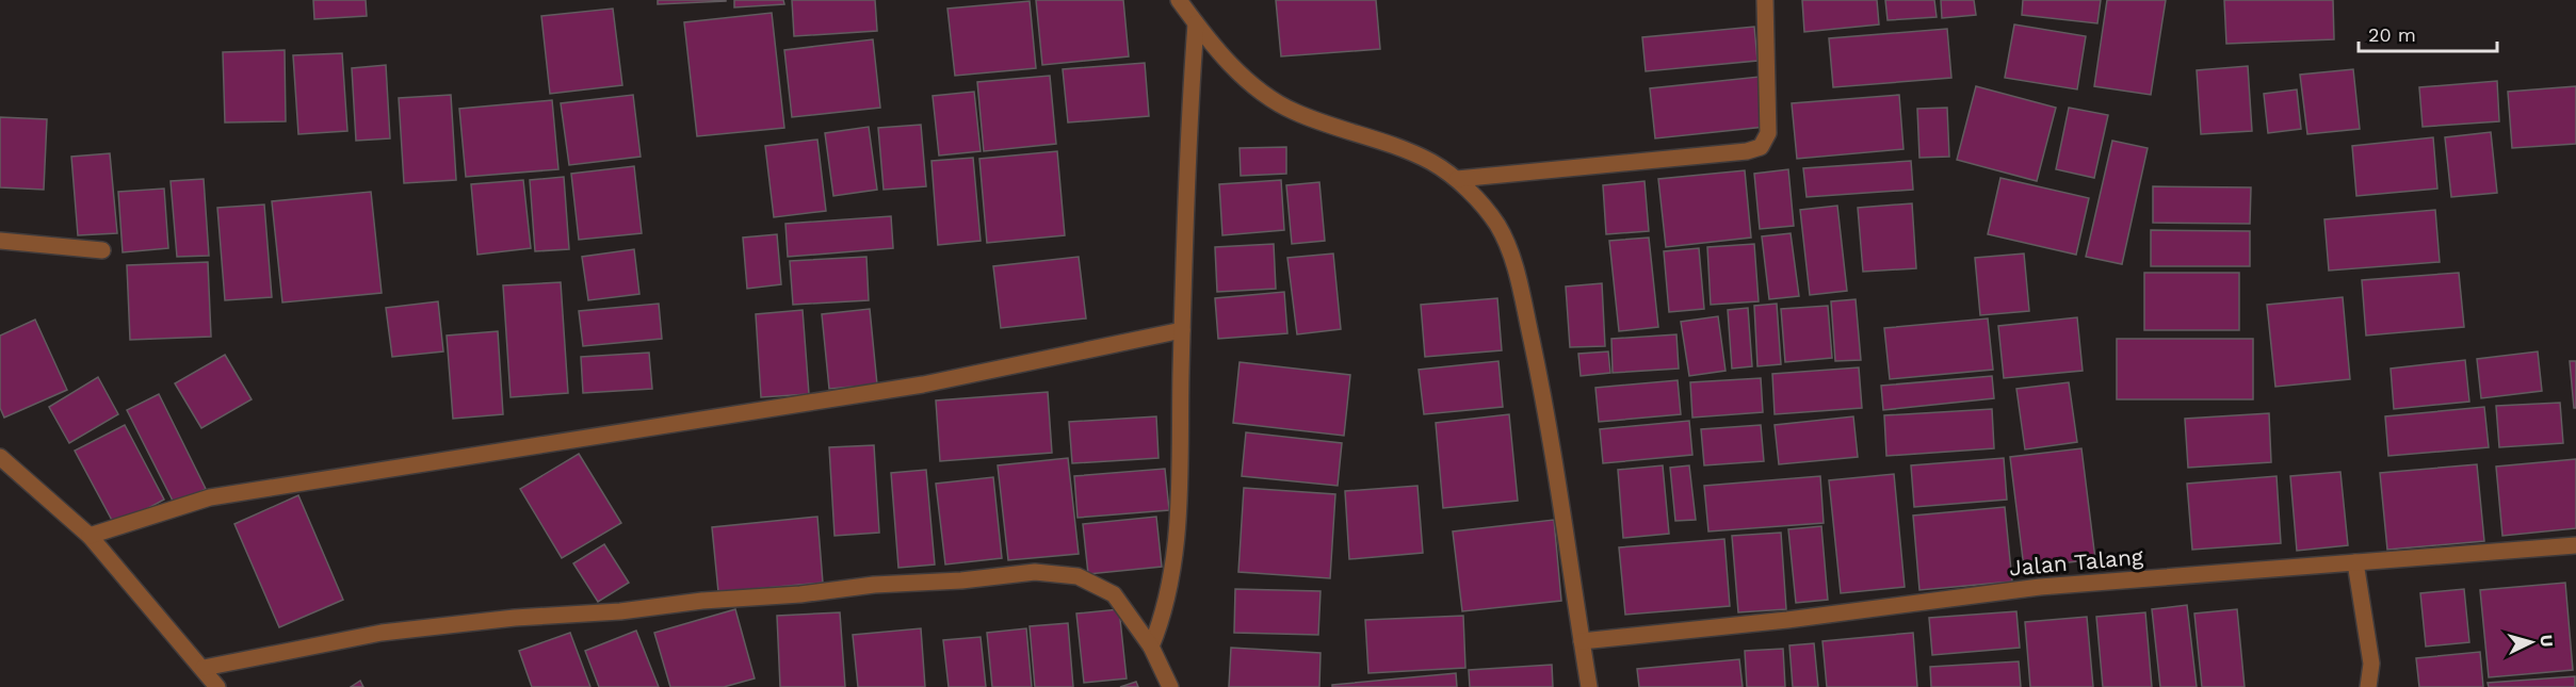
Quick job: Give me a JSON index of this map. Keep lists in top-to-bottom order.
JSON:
{
  "streets": {
    "street": ["Jalan Talang"]
  },
  "scale_bar": "20 m",
  "north": "right"
}
